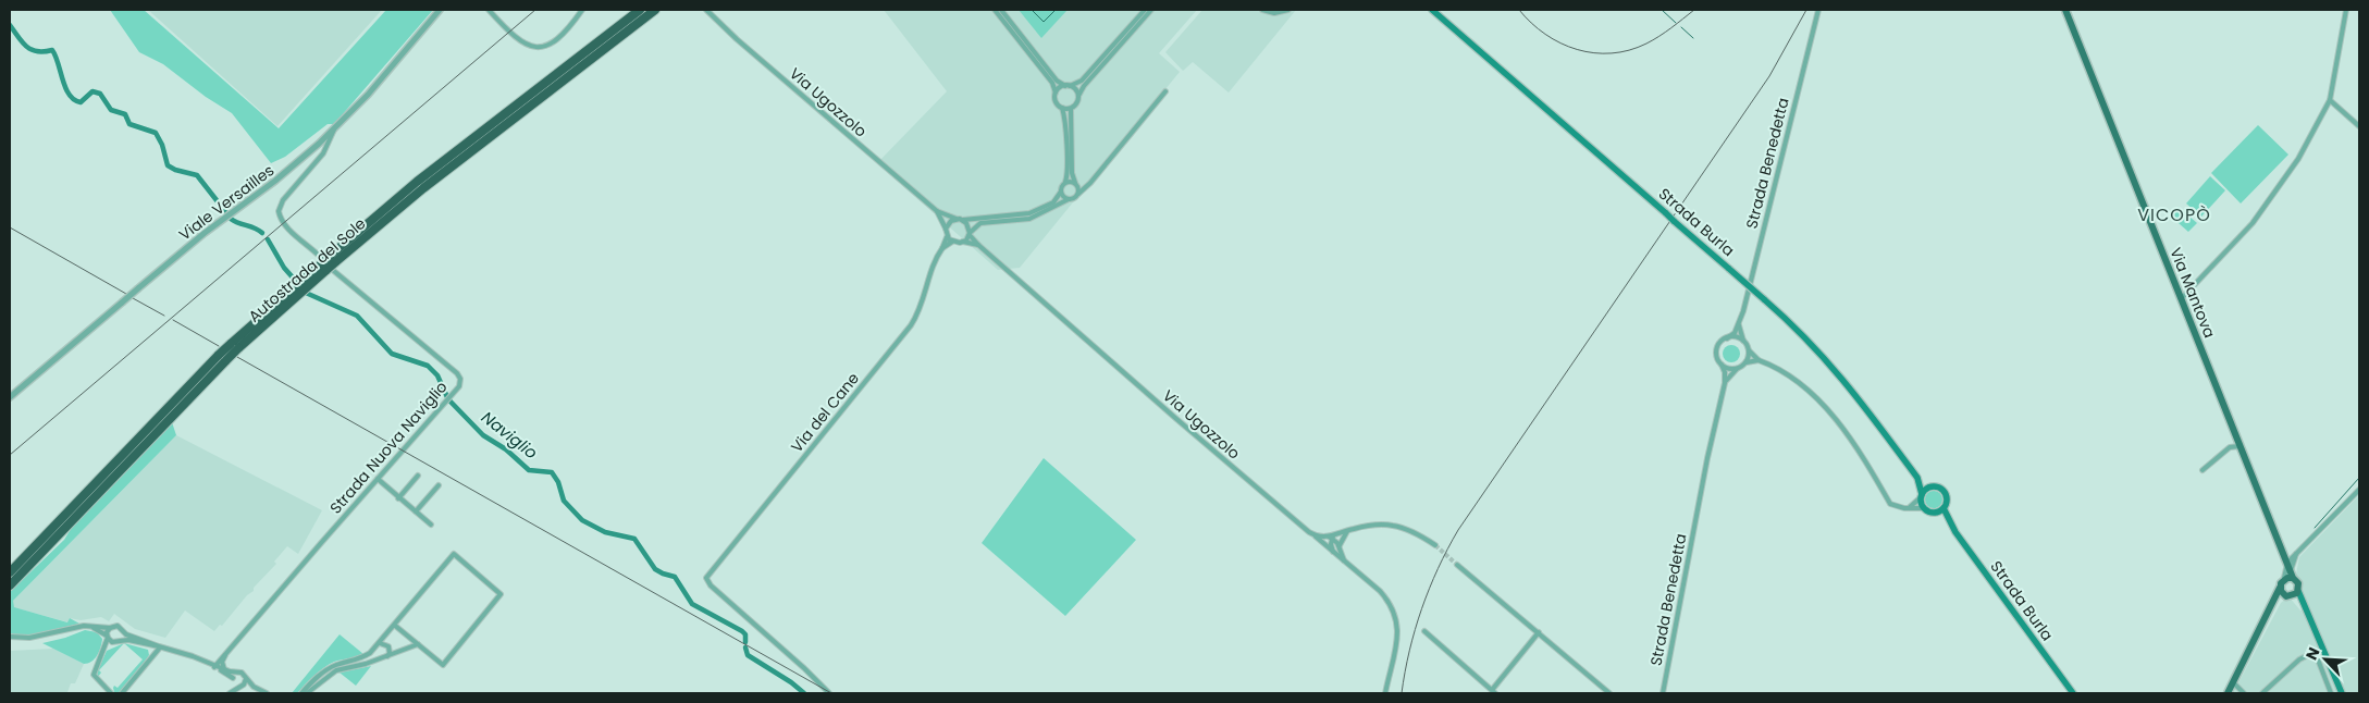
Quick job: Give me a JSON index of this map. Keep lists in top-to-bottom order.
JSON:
{
  "streets": {
    "highway": ["Autostrada del Sole"],
    "main road": ["Strada Burla", "Via Mantova"],
    "street": [
      "Via Ugozzolo",
      "Strada Benedetta",
      "Viale Versailles",
      "Via del Cane",
      "Strada Nuova Naviglio"
    ]
  },
  "crossings": [
    ["Via Ugozzolo", "Via del Cane"],
    ["Viale Versailles", "Strada Nuova Naviglio"]
  ],
  "districts": ["VICOPÒ"],
  "water": ["Naviglio"],
  "north": "top left"
}
